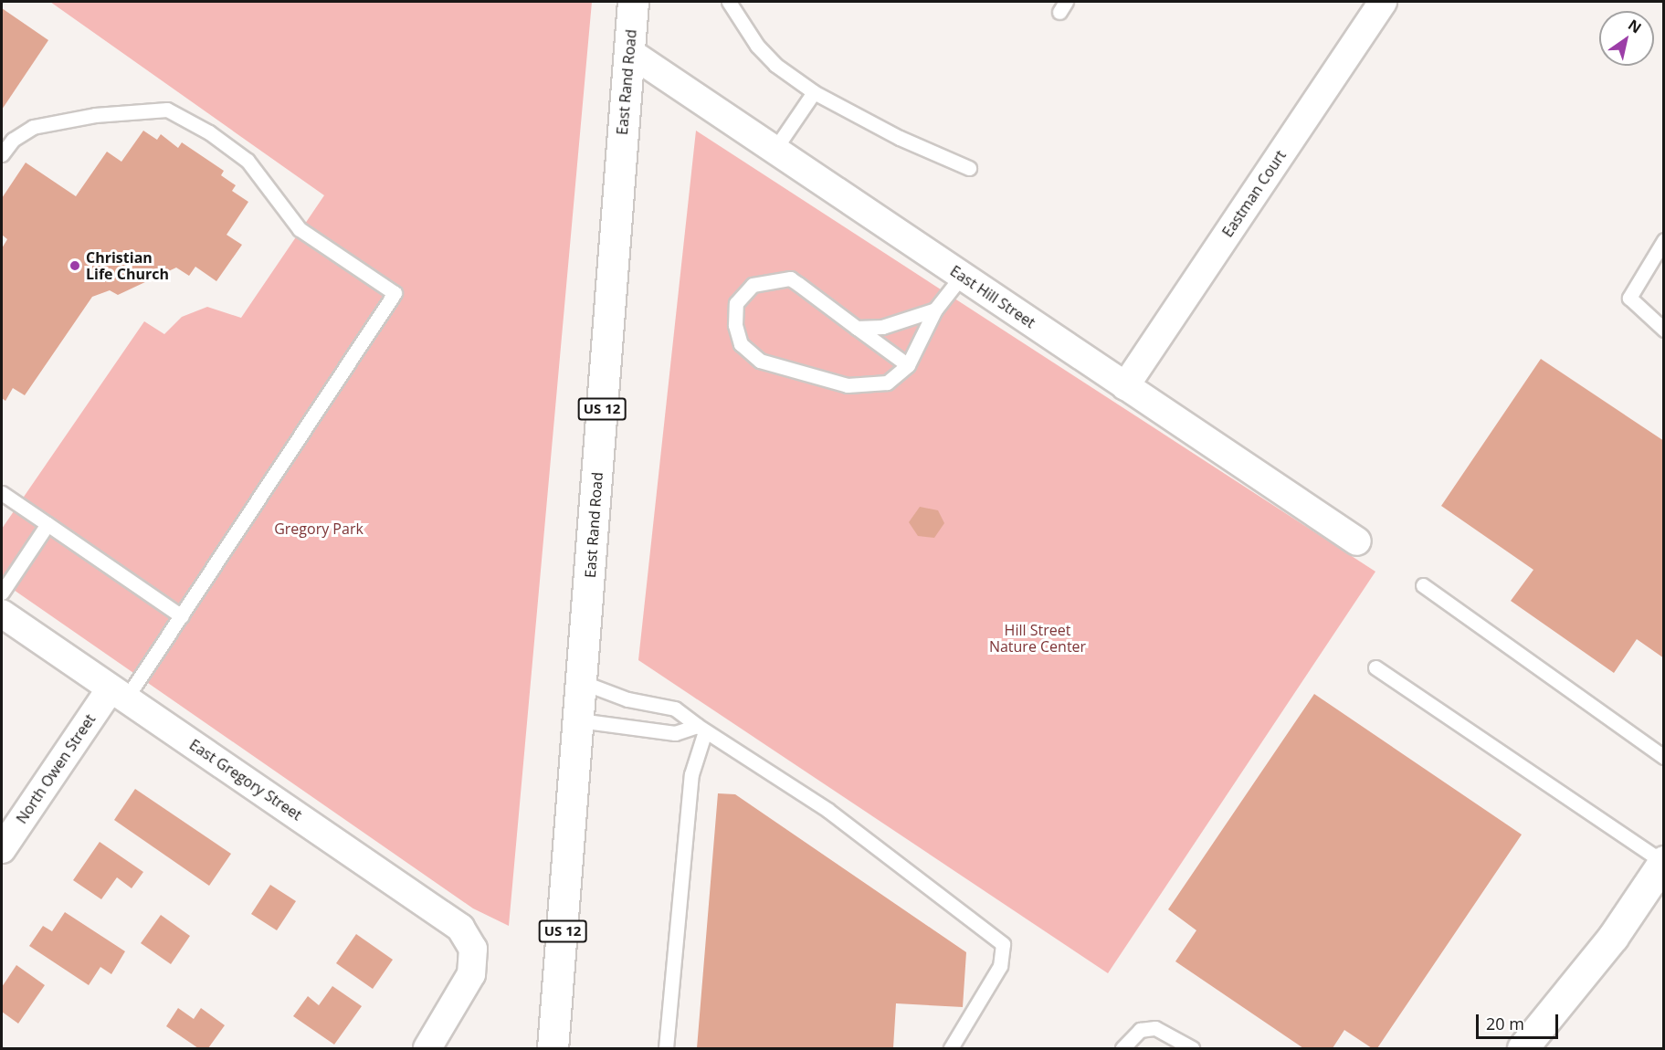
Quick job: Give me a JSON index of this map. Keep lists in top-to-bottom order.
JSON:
{
  "streets": {
    "main road": ["East Rand Road", "US 12"],
    "street": [
      "Eastman Court",
      "East Hill Street",
      "North Owen Street",
      "East Gregory Street"
    ]
  },
  "crossings": [
    ["East Rand Road", "East Hill Street"],
    ["Eastman Court", "East Hill Street"],
    ["North Owen Street", "East Gregory Street"]
  ],
  "parks": ["Gregory Park", "Hill Street Nature Center"],
  "places": ["Christian Life Church"],
  "scale_bar": "20 m",
  "north": "top right"
}
